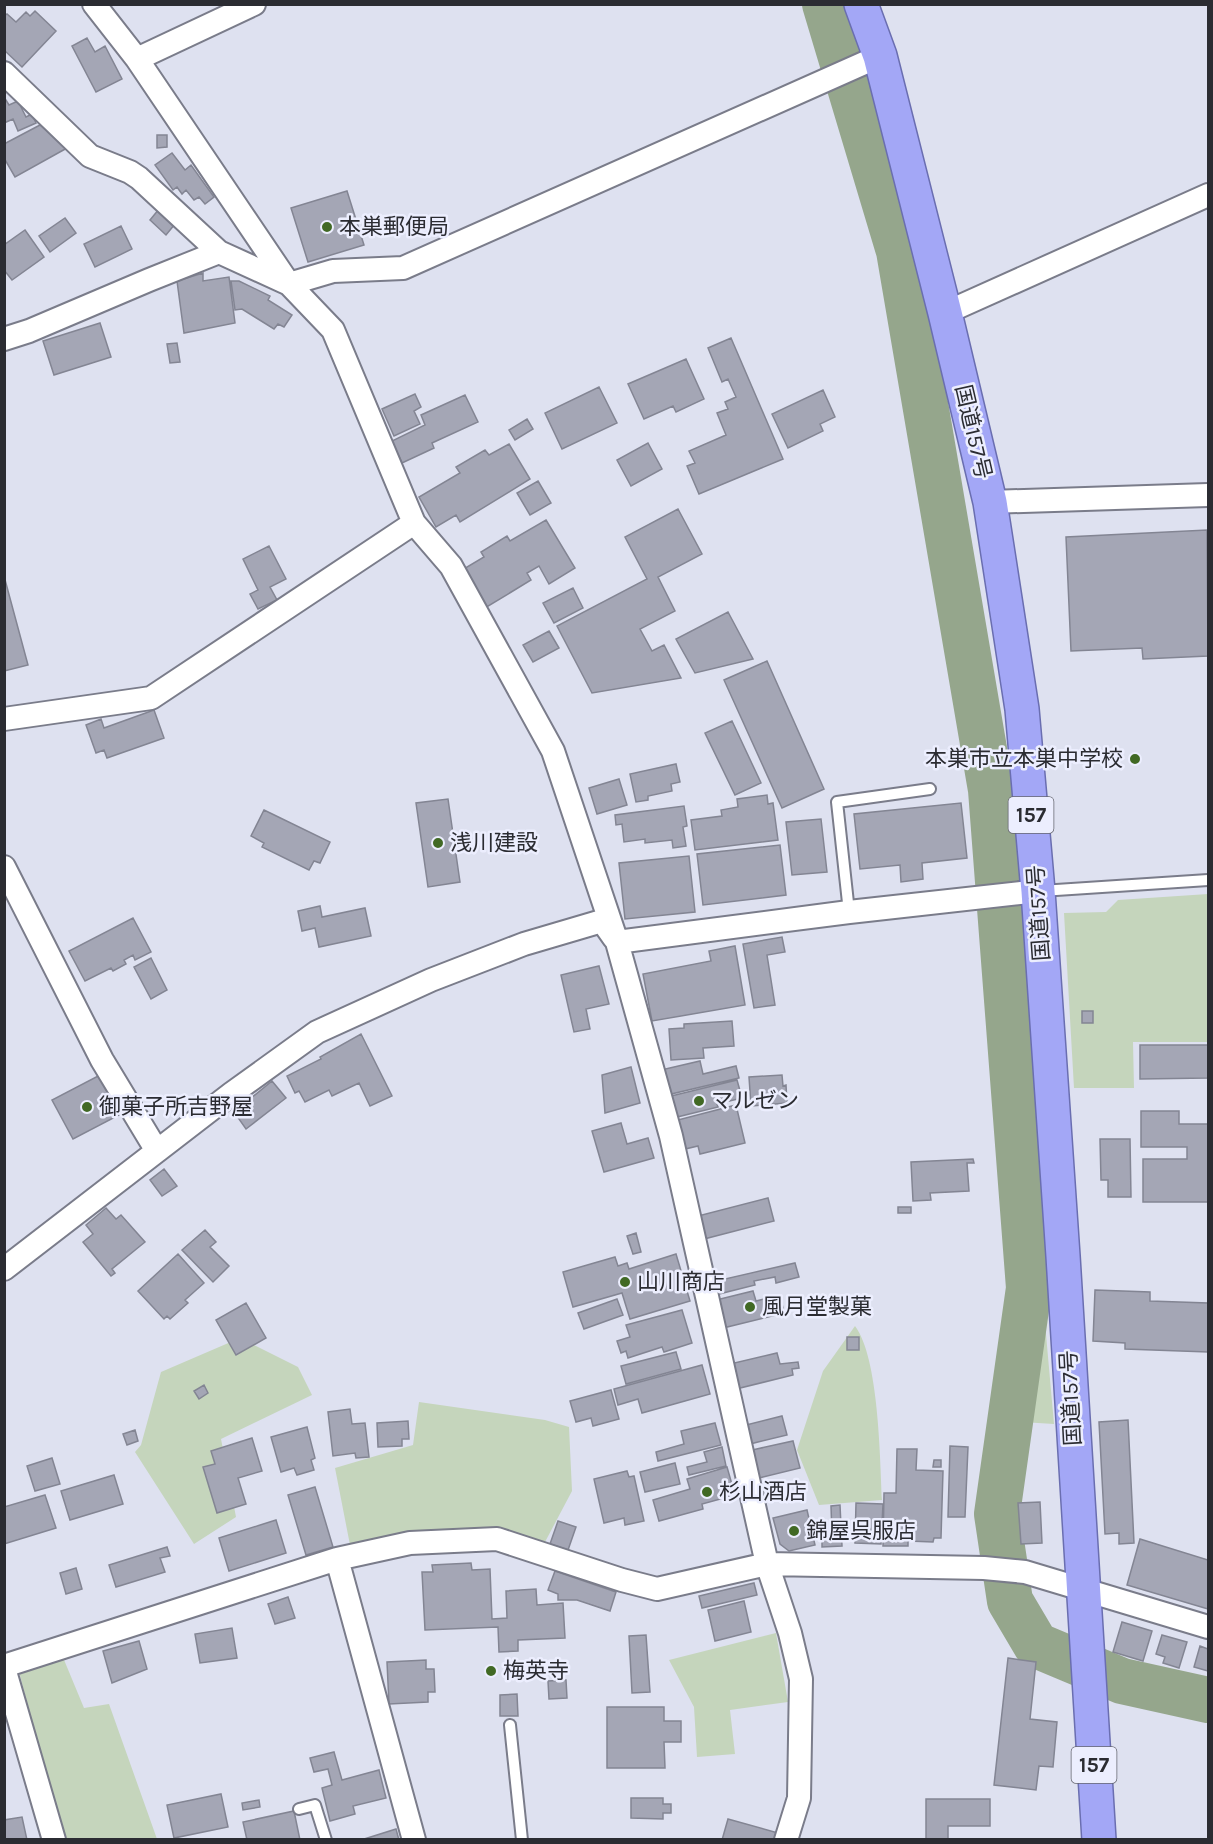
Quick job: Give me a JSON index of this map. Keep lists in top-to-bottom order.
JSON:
{
  "streets": {
    "highway": ["国道157号", "157"]
  },
  "places": [
    "本巣郵便局",
    "本巣市立本巣中学校",
    "浅川建設",
    "マルゼン",
    "御菓子所吉野屋",
    "山川商店",
    "風月堂製菓",
    "杉山酒店",
    "錦屋呉服店",
    "梅英寺"
  ]
}
